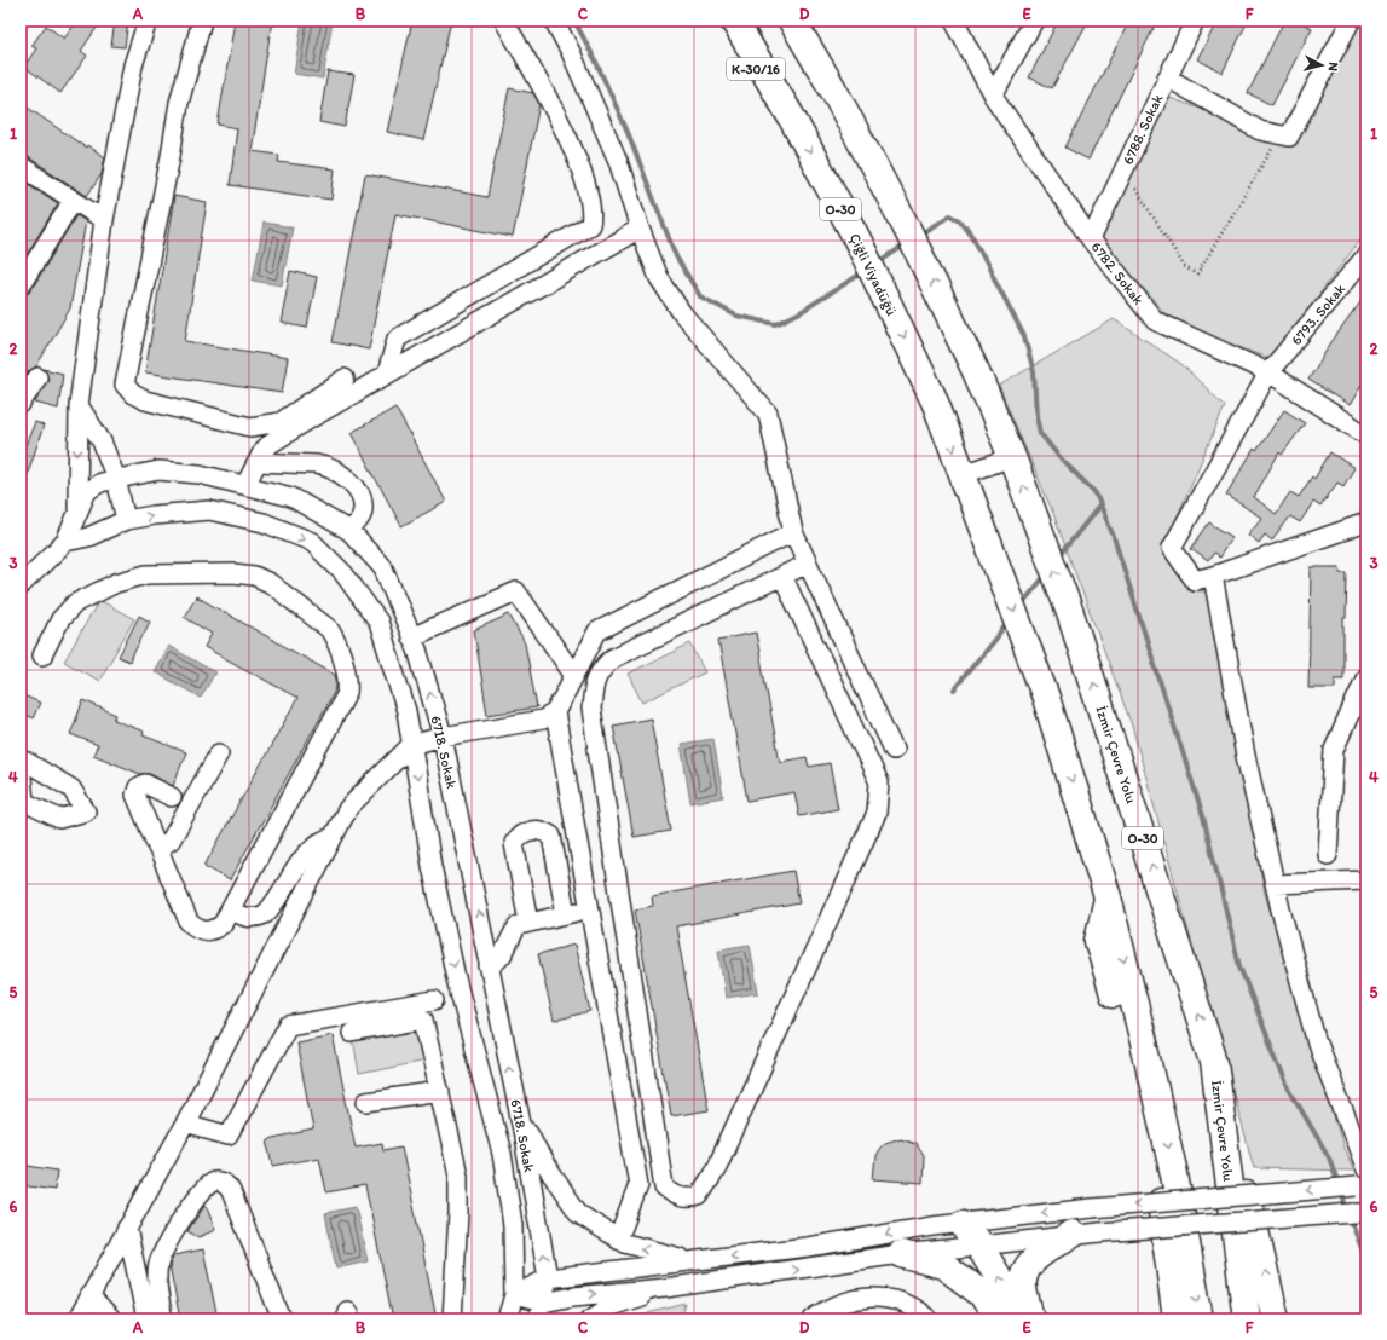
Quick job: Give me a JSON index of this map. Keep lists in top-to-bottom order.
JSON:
{
  "streets": {
    "highway": [
      "K-30/16",
      "O-30",
      "Çiğli Viyadüğü",
      "İzmir Çevre Yolu"
    ],
    "street": [
      "6788. Sokak",
      "6782. Sokak",
      "6793. Sokak",
      "6718. Sokak"
    ]
  },
  "crossings": [
    ["K-30/16", "Çiğli Viyadüğü"],
    ["6788. Sokak", "6782. Sokak"],
    ["O-30", "Çiğli Viyadüğü"],
    ["O-30", "İzmir Çevre Yolu"],
    ["6782. Sokak", "6793. Sokak"]
  ],
  "one_way": ["Çiğli Viyadüğü"],
  "north": "right",
  "grid": {
    "columns": [
      "A",
      "B",
      "C",
      "D",
      "E",
      "F"
    ],
    "rows": [
      "1",
      "2",
      "3",
      "4",
      "5",
      "6"
    ]
  }
}
